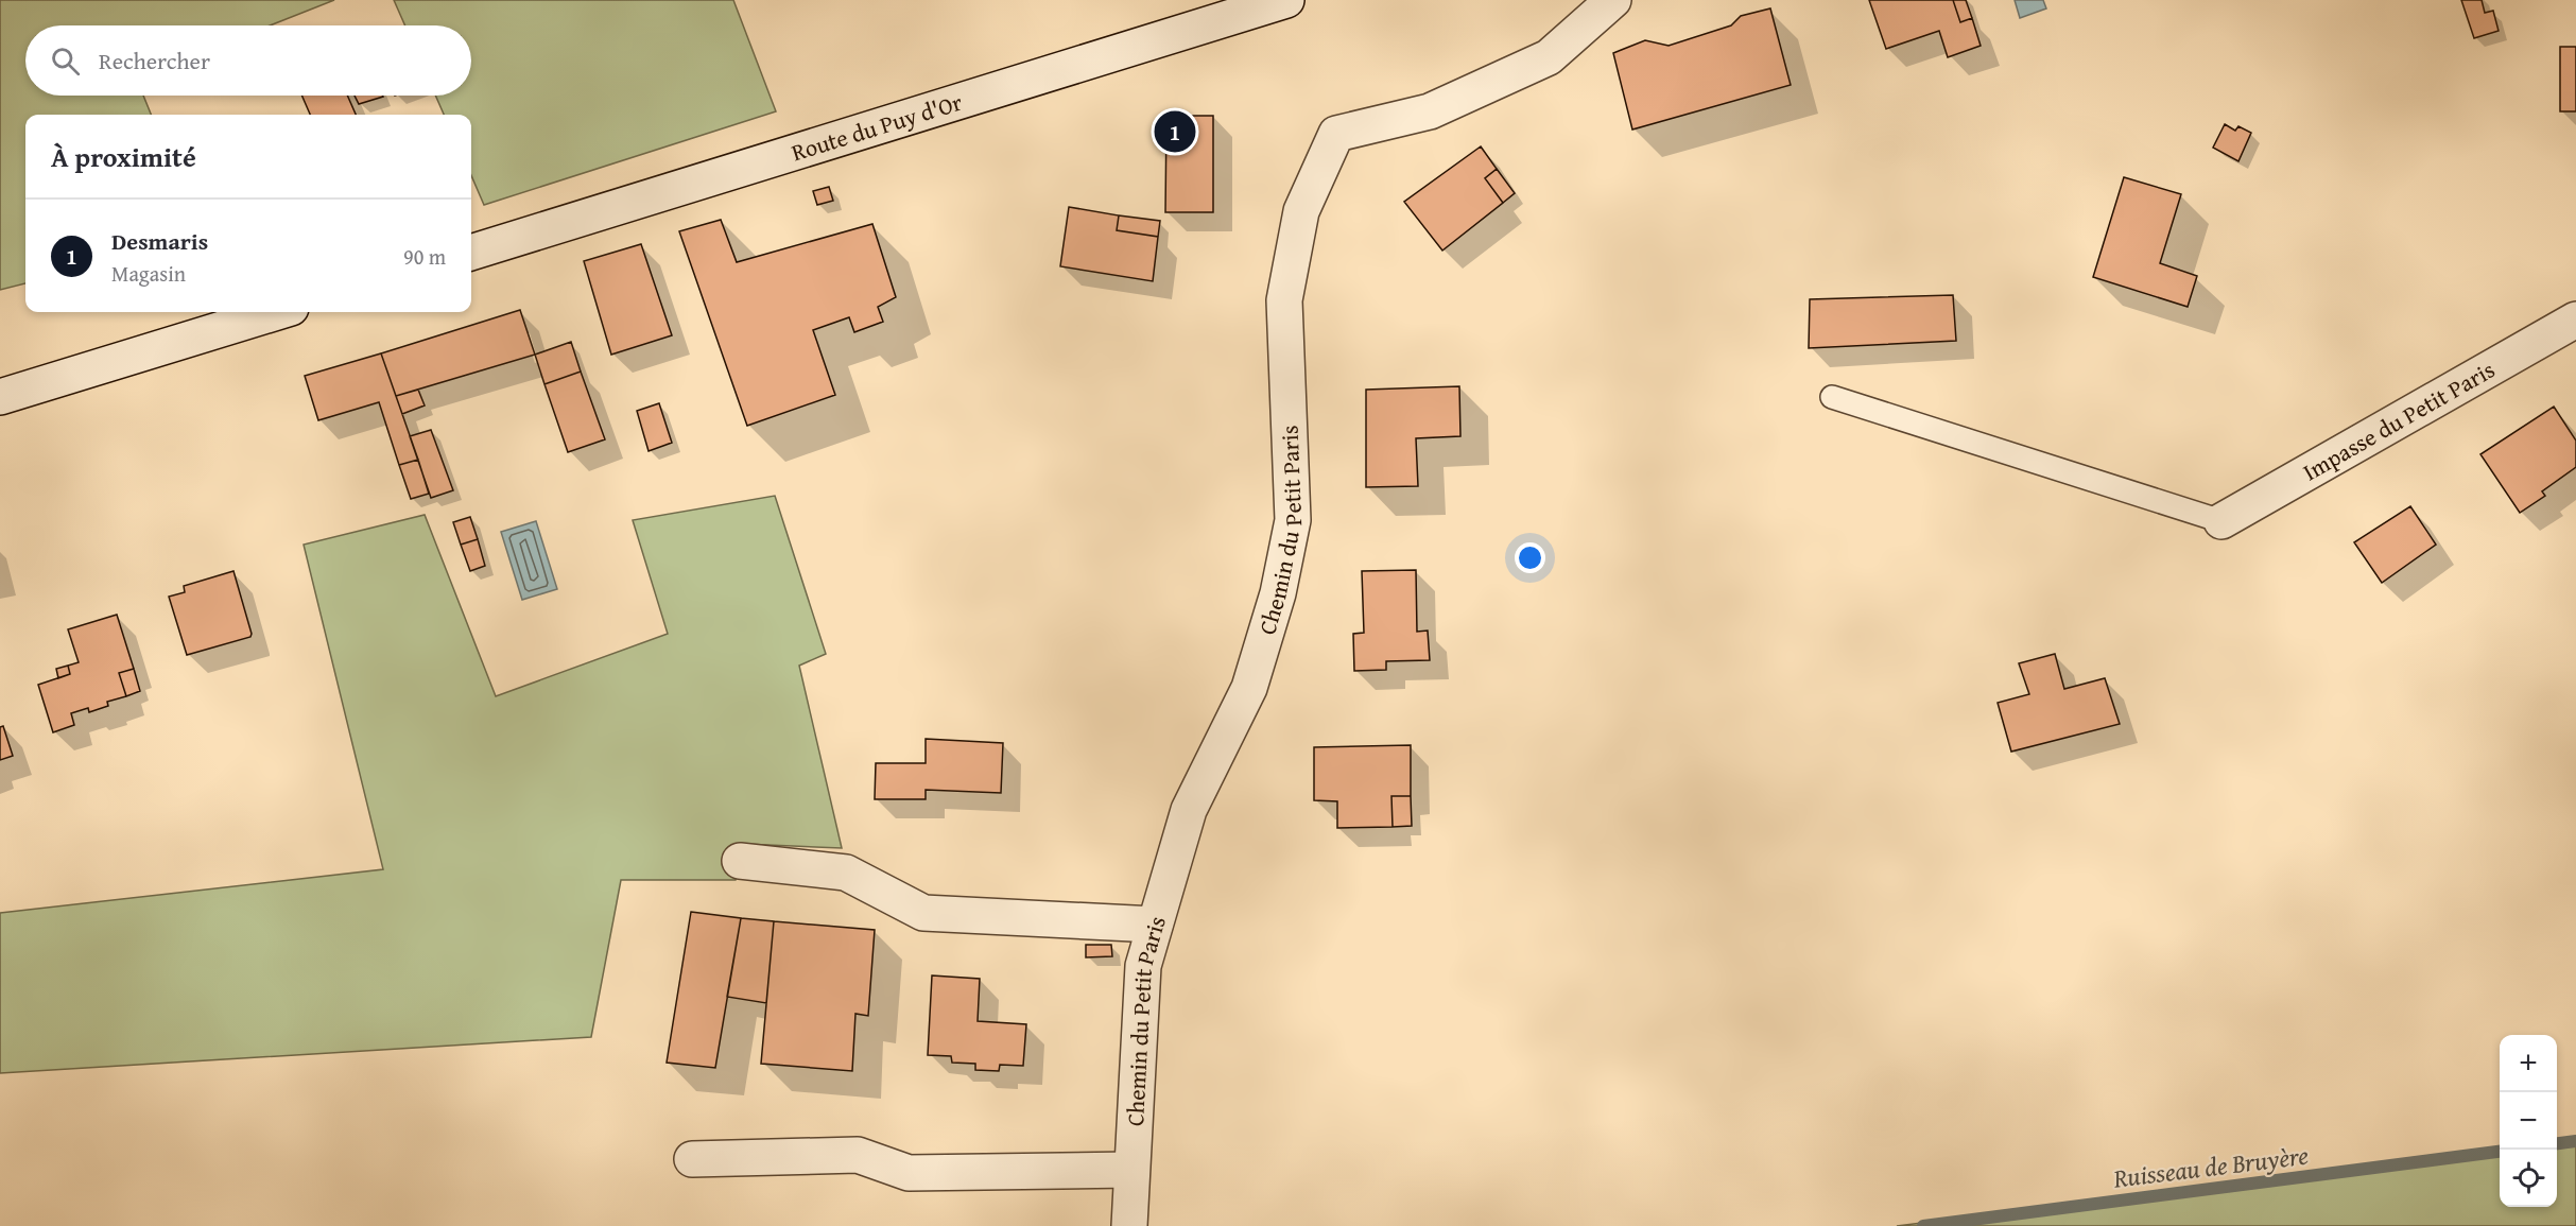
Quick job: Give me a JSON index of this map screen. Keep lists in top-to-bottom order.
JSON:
{
  "streets": {
    "street": ["Route du Puy d'Or", "Impasse du Petit Paris", "Chemin du Petit Paris"]
  },
  "water": ["Ruisseau de Bruyère"],
  "page": {
    "search": "Rechercher",
    "pins": "1",
    "heading": "À proximité",
    "list": [
      {
        "mark": "1",
        "name": "Desmaris",
        "note": "Magasin",
        "value": "90 m"
      }
    ],
    "map_buttons": ["+", "−"]
  }
}
